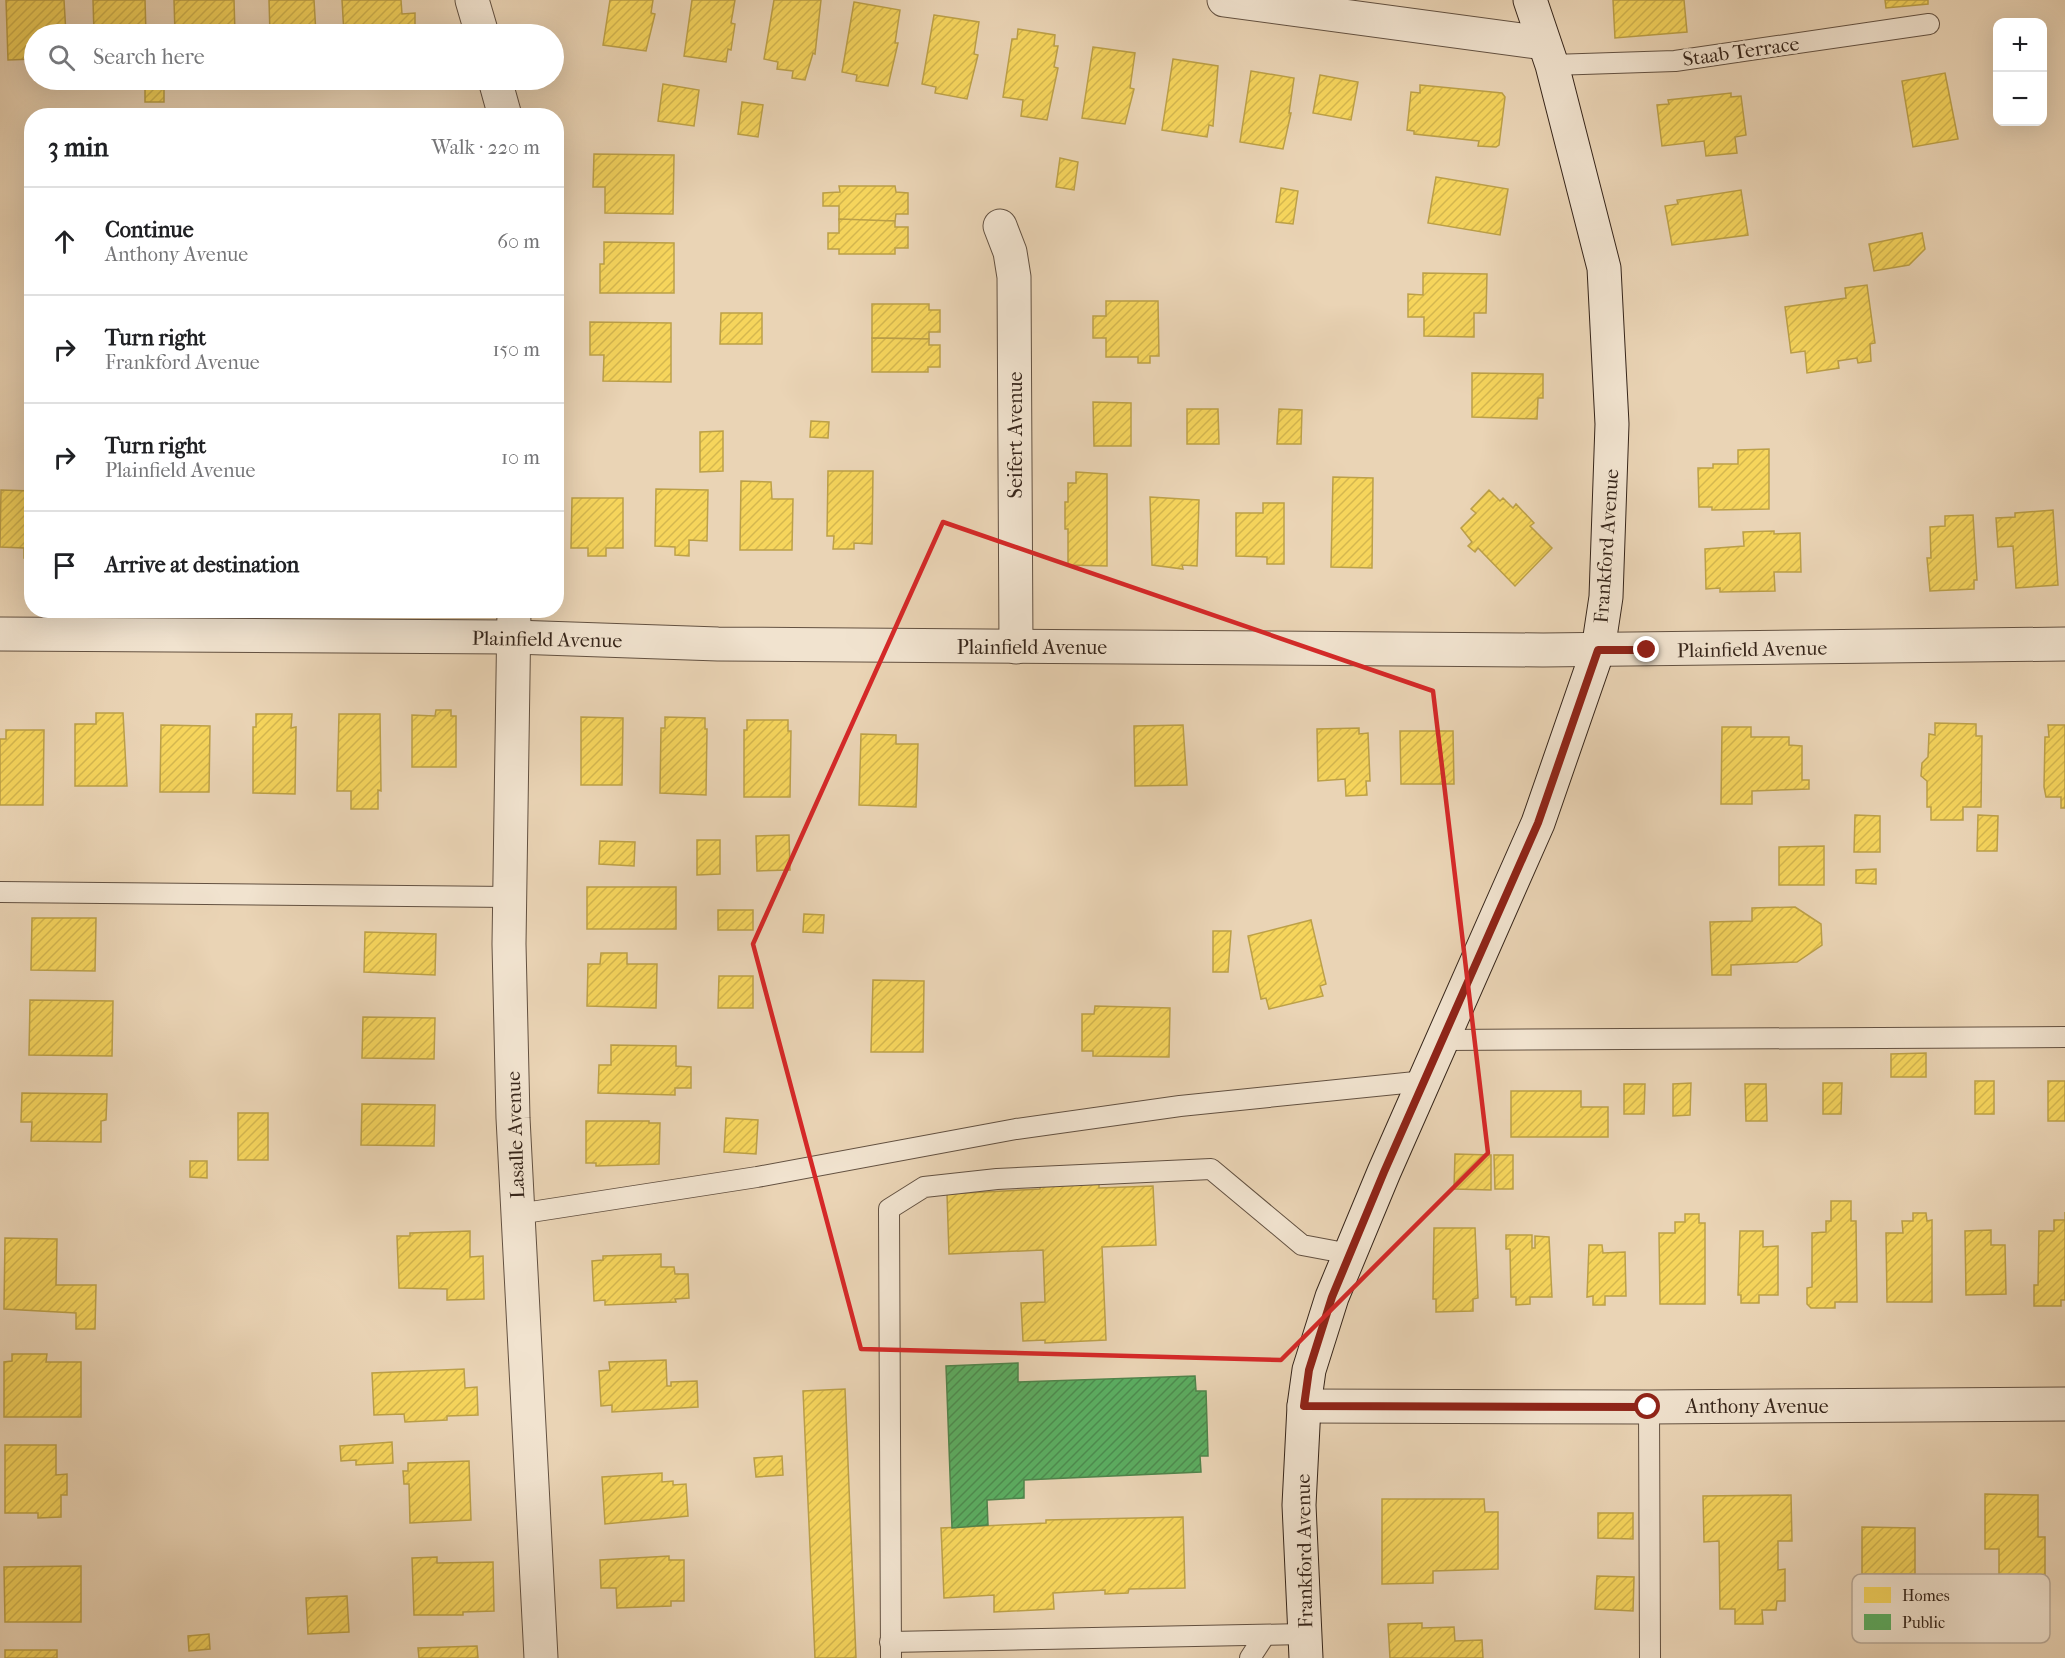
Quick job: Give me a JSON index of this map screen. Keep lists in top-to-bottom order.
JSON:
{
  "streets": {
    "street": [
      "Seifert Avenue",
      "Frankford Avenue",
      "Plainfield Avenue",
      "Lasalle Avenue",
      "Anthony Avenue"
    ],
    "lane": ["Staab Terrace"]
  },
  "crossings": [
    ["Staab Terrace", "Frankford Avenue"],
    ["Seifert Avenue", "Plainfield Avenue"],
    ["Frankford Avenue", "Plainfield Avenue"],
    ["Frankford Avenue", "Anthony Avenue"],
    ["Plainfield Avenue", "Lasalle Avenue"]
  ],
  "legend": ["Homes", "Public"],
  "page": {
    "map_buttons": ["+", "−"],
    "search": "Search here",
    "heading": ["3 min", "Walk · 220 m"],
    "list": [
      ["Continue", "Anthony Avenue", "60 m"],
      ["Turn right", "Frankford Avenue", "150 m"],
      ["Turn right", "Plainfield Avenue", "10 m"],
      "Arrive at destination"
    ]
  }
}
